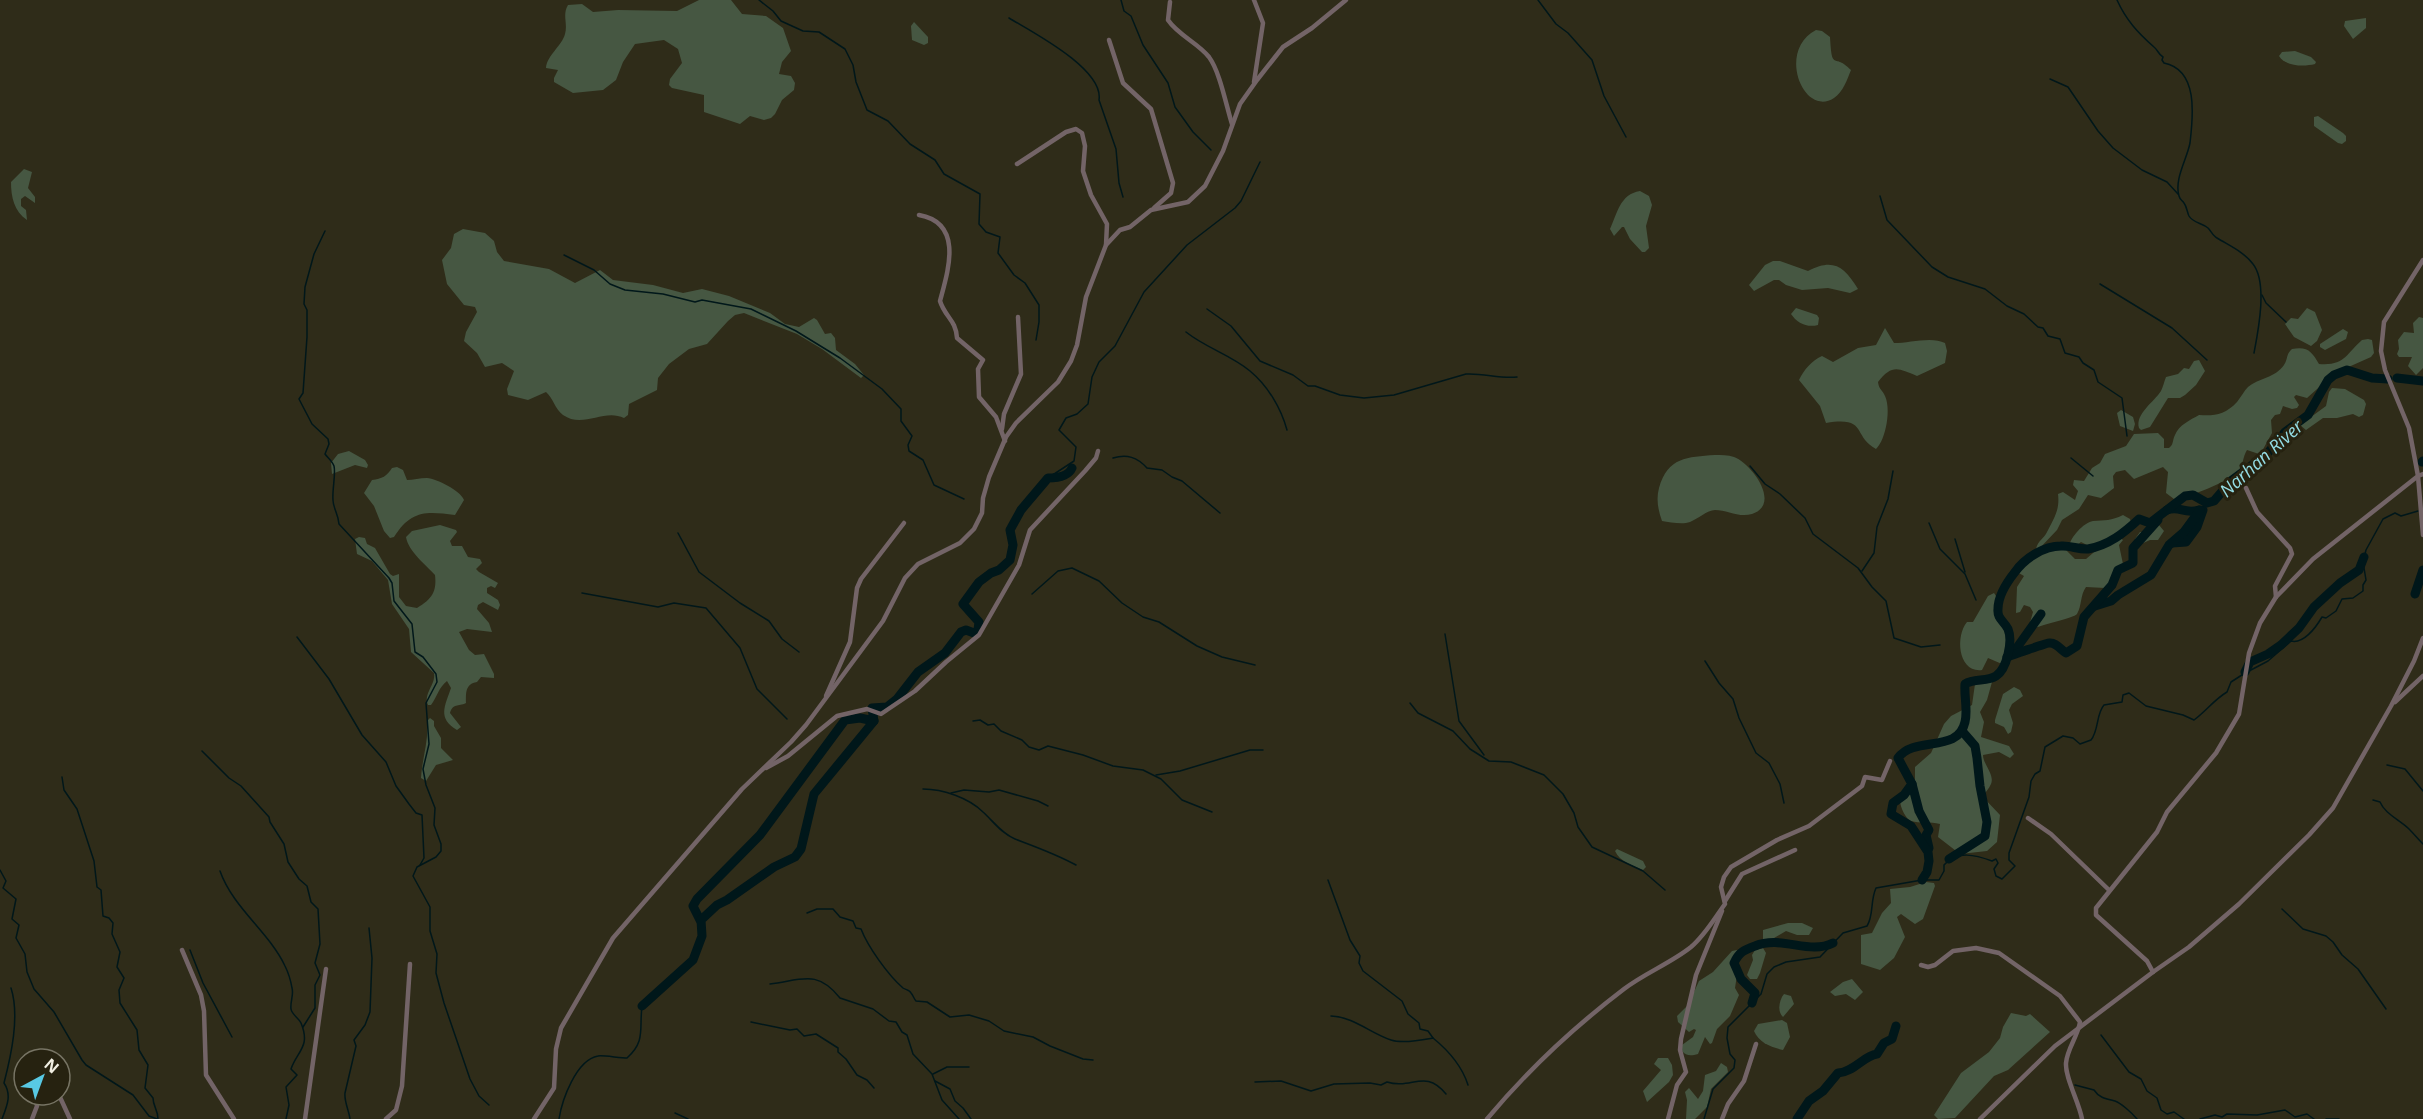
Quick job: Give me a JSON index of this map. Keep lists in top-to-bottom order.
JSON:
{
  "water": ["Narhan River"],
  "north": "top right"
}
